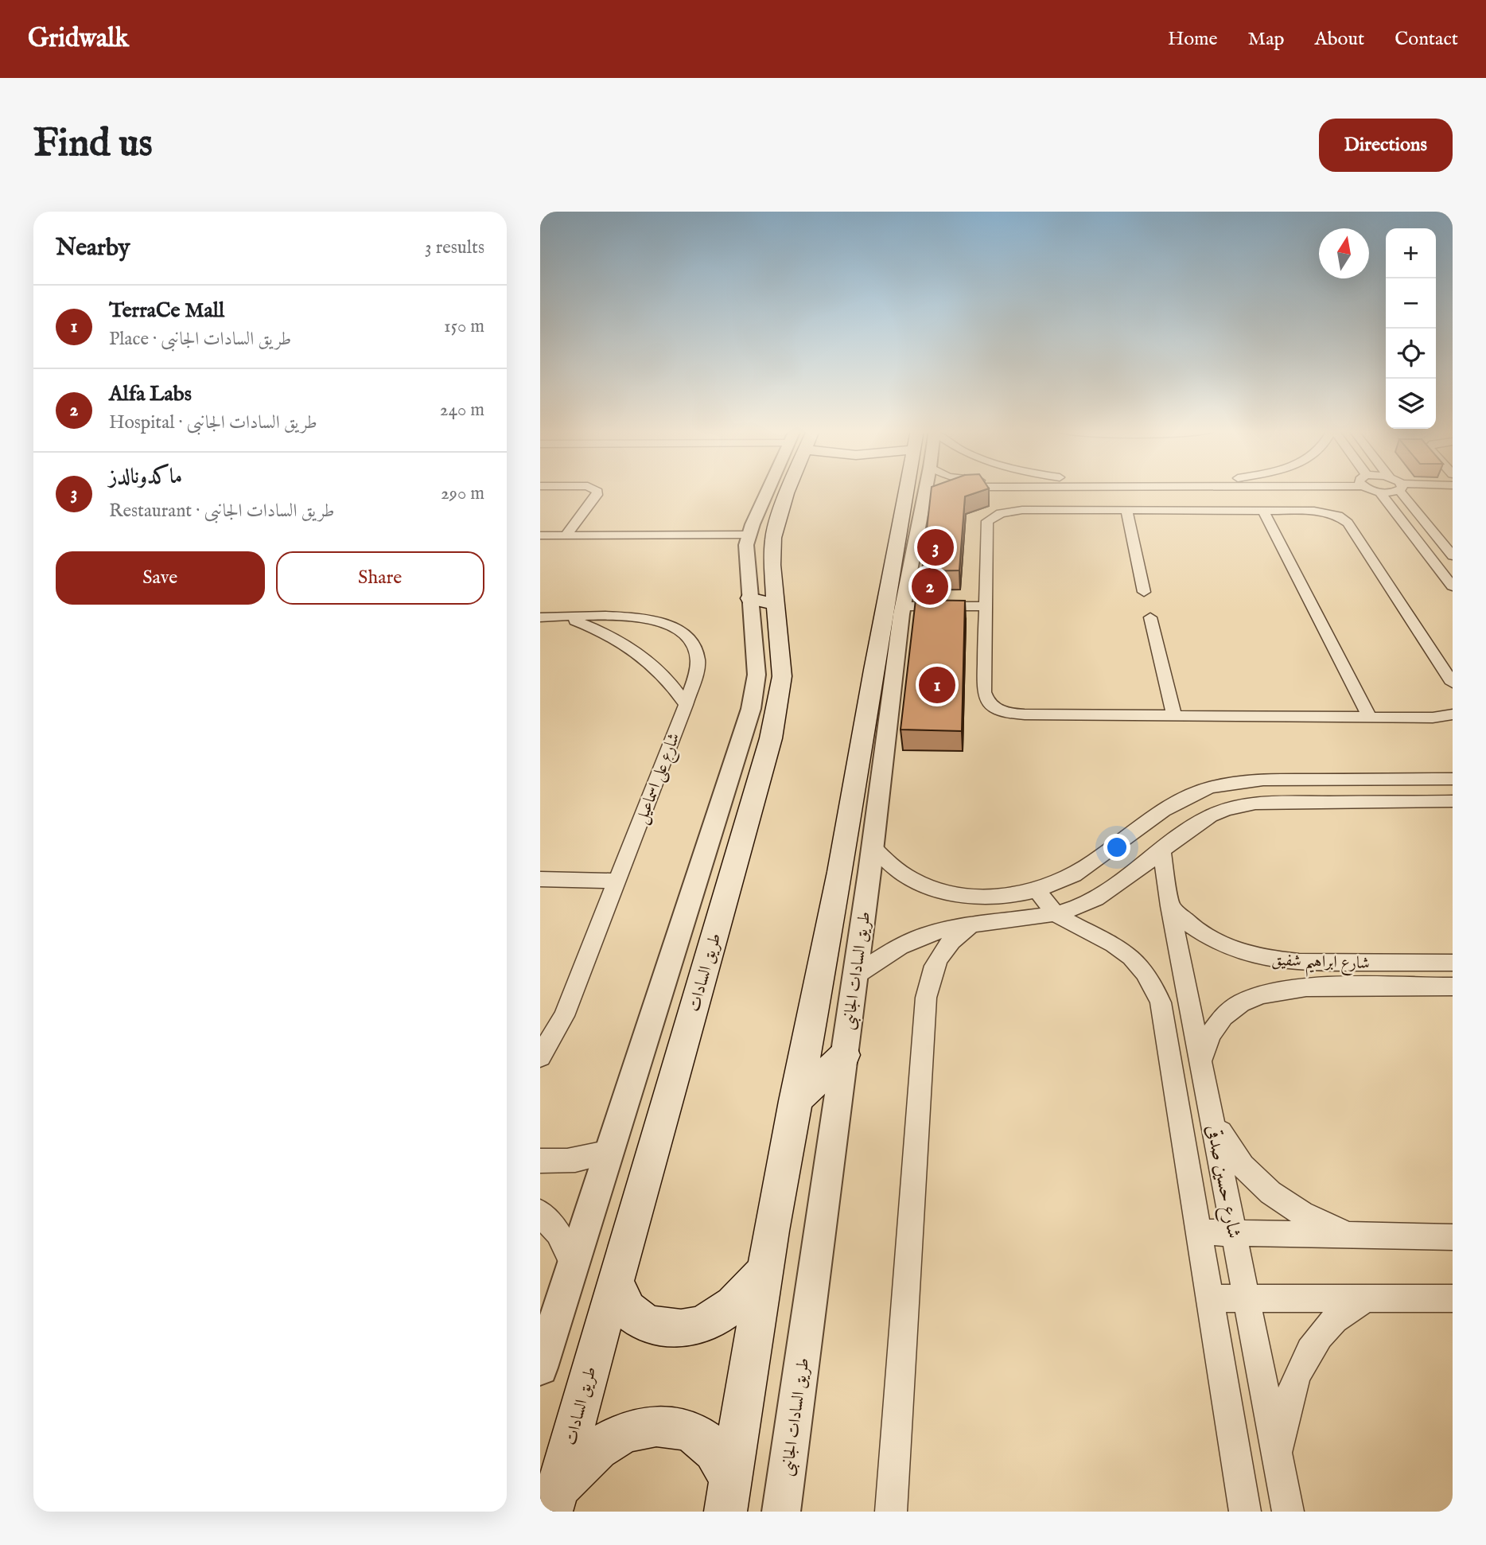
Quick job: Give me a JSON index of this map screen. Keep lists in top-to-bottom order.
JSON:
{
  "streets": {
    "main road": ["طريق السادات"],
    "street": [
      "شارع على اسماعيل",
      "شارع ابراهيم شفيق",
      "طريق السادات الجانبى",
      "شارع حسين صدقى"
    ]
  },
  "crossings": [
    ["شارع ابراهيم شفيق", "شارع حسين صدقى"]
  ],
  "north": "top",
  "page": {
    "header": "Gridwalk",
    "nav": [
      "Home",
      "Map",
      "About",
      "Contact"
    ],
    "buttons": [
      "Directions",
      ["Save", "Share"]
    ],
    "title": "Find us",
    "heading": ["Nearby", "3 results"],
    "map_buttons": ["+", "−"],
    "list": [
      {
        "mark": "1",
        "name": "TerraCe Mall",
        "note": "Place · طريق السادات الجانبى",
        "value": "150 m"
      },
      {
        "mark": "2",
        "name": "Alfa Labs",
        "note": "Hospital · طريق السادات الجانبى",
        "value": "240 m"
      },
      {
        "mark": "3",
        "name": "ماكدونالدز",
        "note": "Restaurant · طريق السادات الجانبى",
        "value": "290 m"
      }
    ],
    "pins": ["3", "2", "1"]
  }
}
